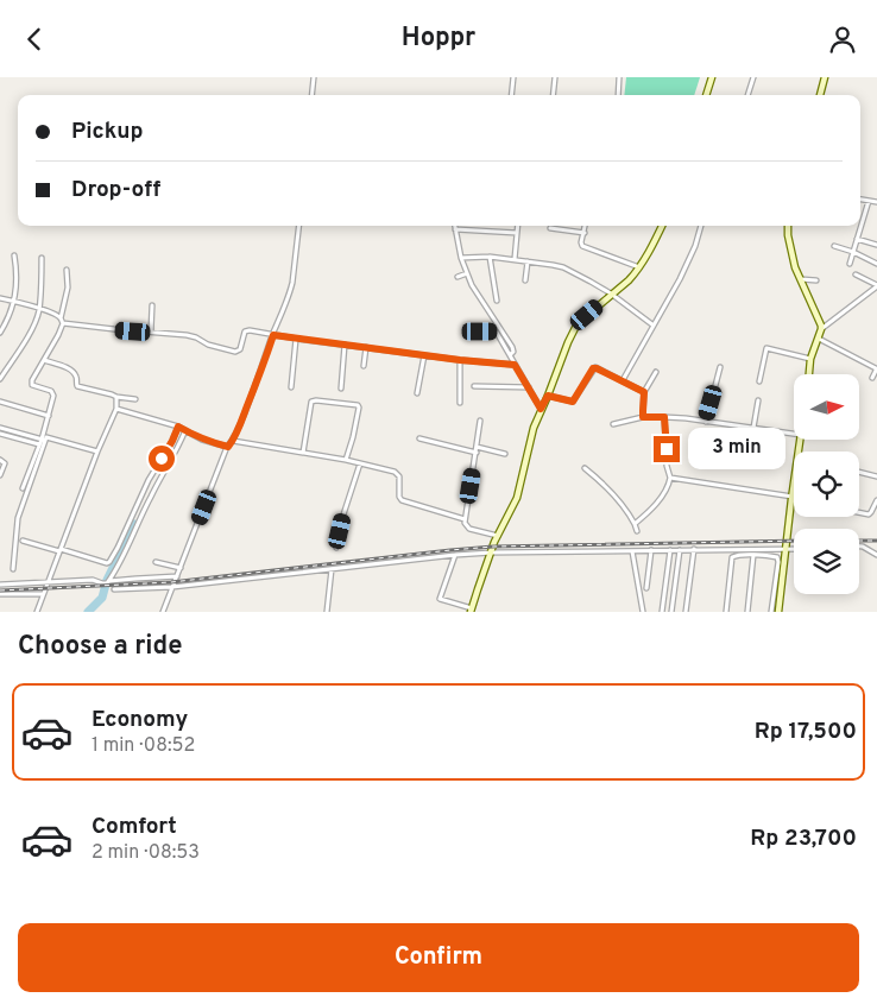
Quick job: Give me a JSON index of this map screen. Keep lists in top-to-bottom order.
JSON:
{
  "north": "right",
  "page": {
    "header": "Hoppr",
    "banner": ["Pickup", "Drop-off"],
    "bubble": "3 min",
    "heading": "Choose a ride",
    "list": [
      {
        "name": "Economy",
        "note": "1 min · 08:52",
        "value": "Rp 17,500"
      },
      {
        "name": "Comfort",
        "note": "2 min · 08:53",
        "value": "Rp 23,700"
      }
    ],
    "buttons": "Confirm"
  }
}
